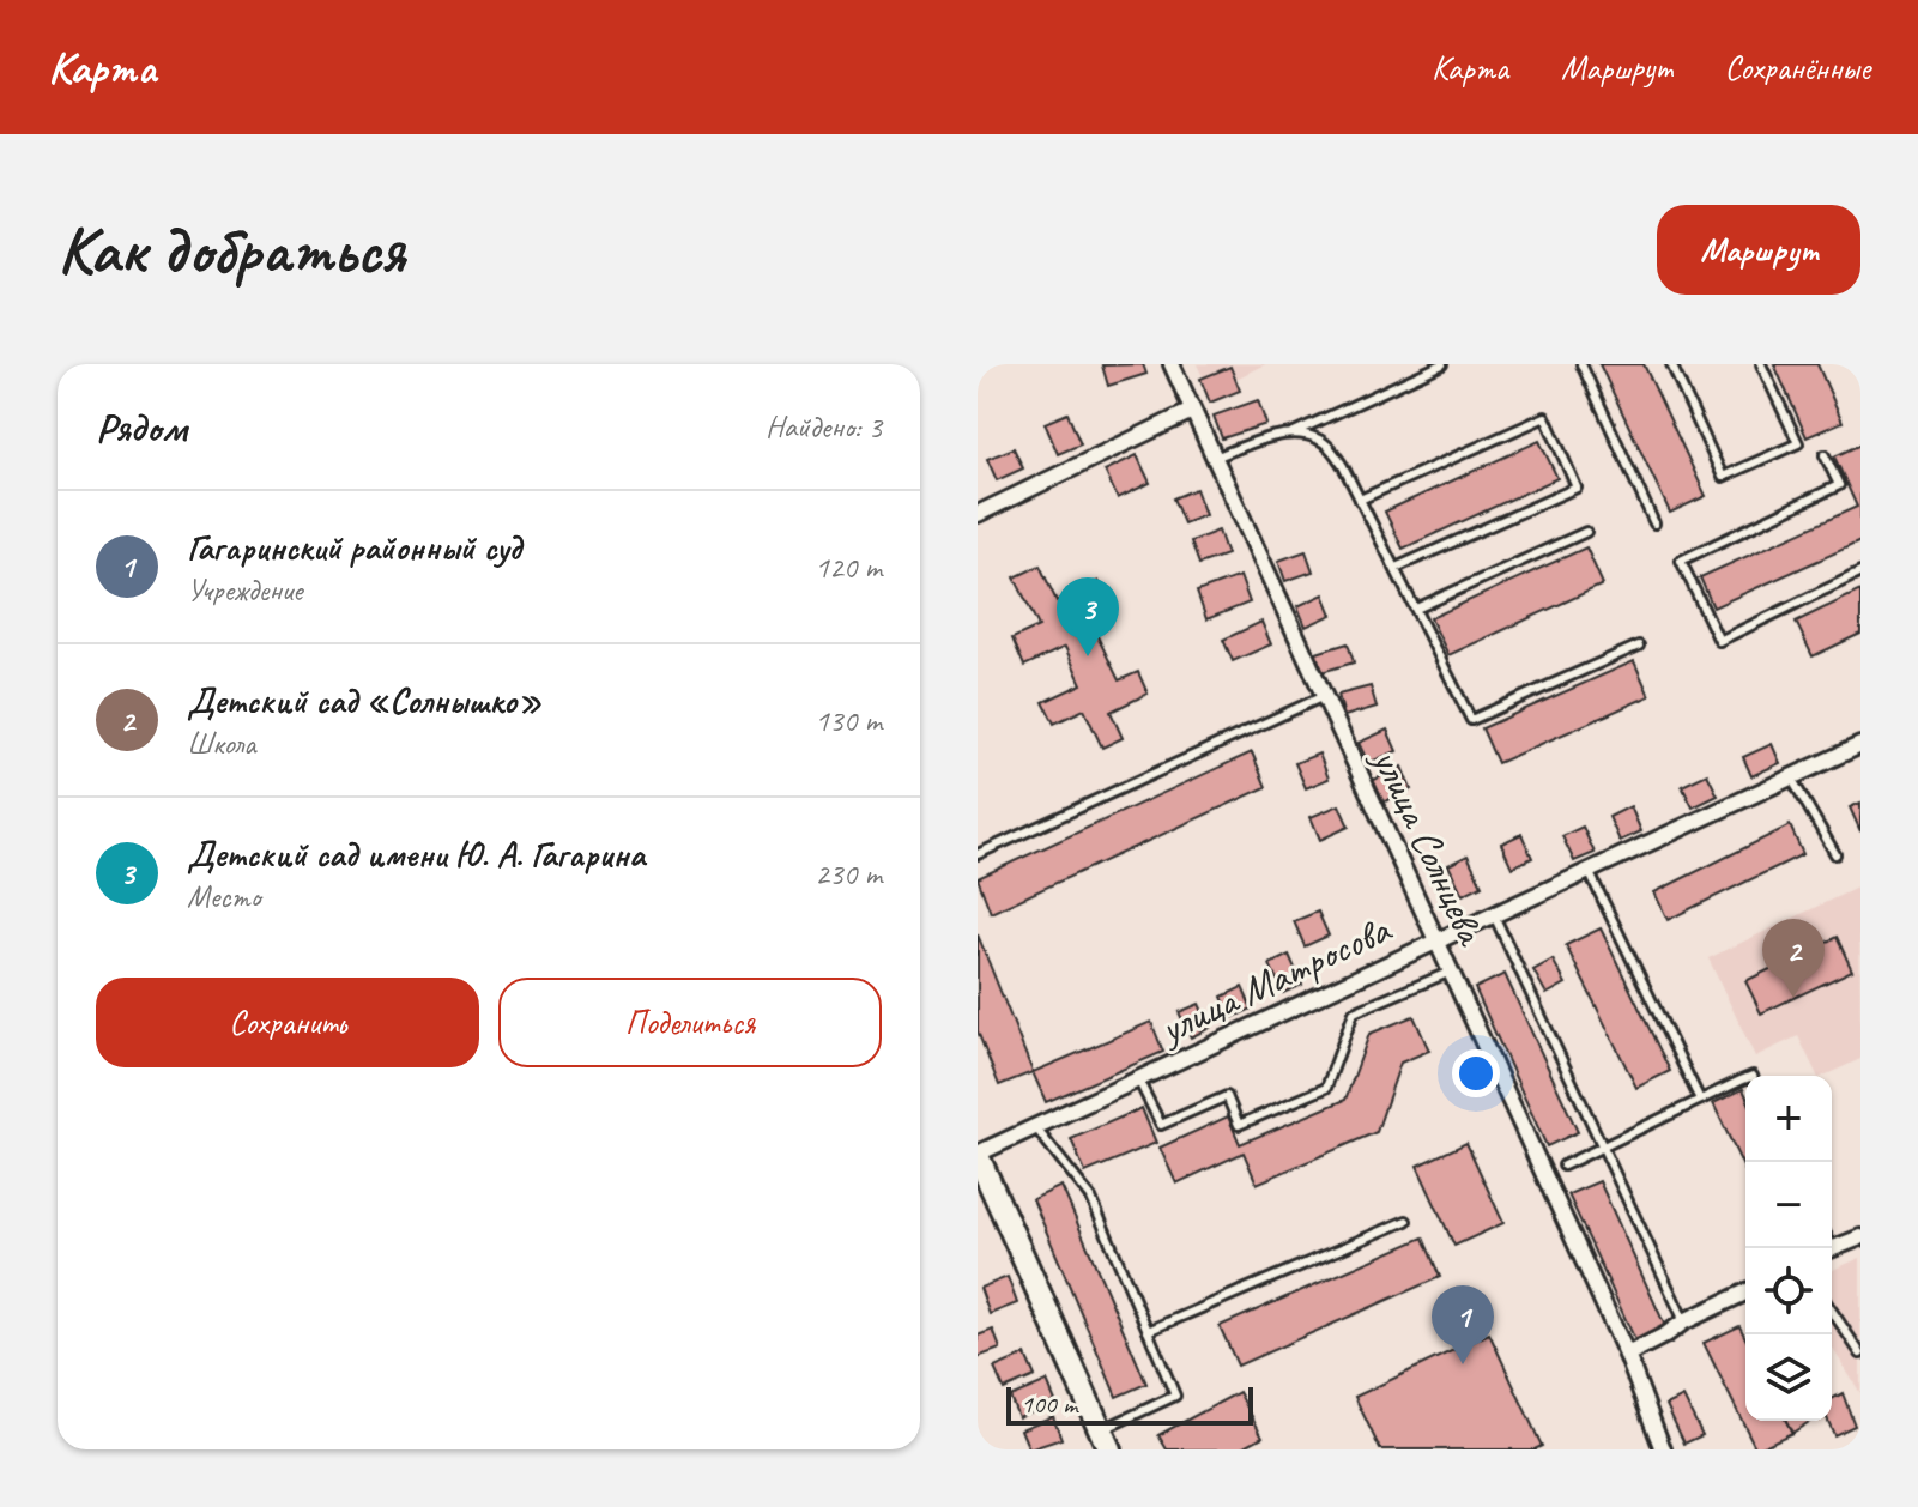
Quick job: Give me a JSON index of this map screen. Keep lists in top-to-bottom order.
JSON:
{
  "streets": {
    "street": ["улица Солнцева", "улица Матросова"]
  },
  "crossings": [
    ["улица Солнцева", "улица Матросова"]
  ],
  "scale_bar": "100 m",
  "page": {
    "header": "Карта",
    "nav": ["Карта", "Маршрут", "Сохранённые"],
    "buttons": [
      "Маршрут",
      ["Сохранить", "Поделиться"]
    ],
    "title": "Как добраться",
    "heading": ["Рядом", "Найдено: 3"],
    "list": [
      {
        "mark": "1",
        "name": "Гагаринский районный суд",
        "note": "Учреждение",
        "value": "120 m"
      },
      {
        "mark": "2",
        "name": "Детский сад «Солнышко»",
        "note": "Школа",
        "value": "130 m"
      },
      {
        "mark": "3",
        "name": "Детский сад имени Ю. А. Гагарина",
        "note": "Место",
        "value": "230 m"
      }
    ],
    "pins": ["3", "2", "1"],
    "map_buttons": ["+", "−"],
    "scale": "100 m"
  }
}
